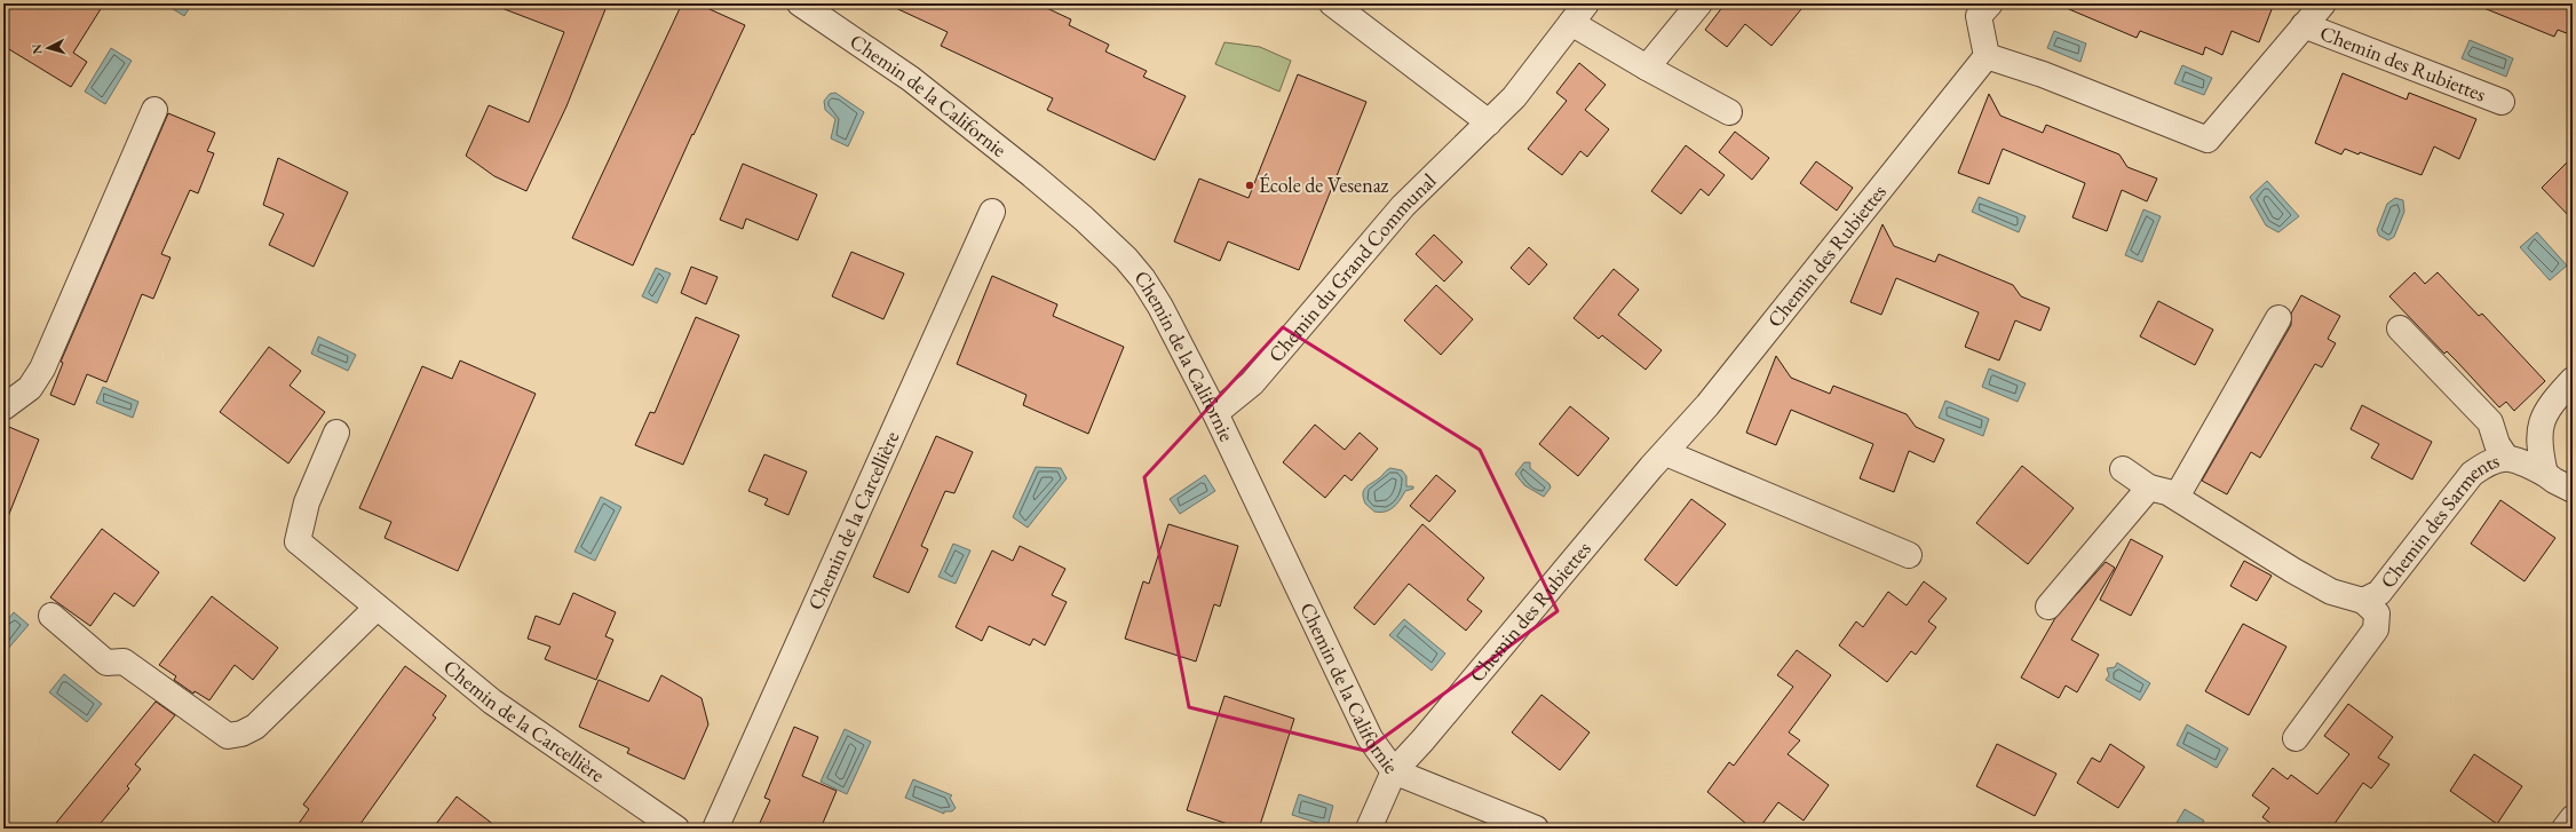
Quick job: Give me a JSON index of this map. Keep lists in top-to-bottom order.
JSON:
{
  "streets": {
    "street": [
      "Chemin des Rubiettes",
      "Chemin de la Californie",
      "Chemin du Grand Communal",
      "Chemin de la Carcellière",
      "Chemin des Sarments"
    ]
  },
  "crossings": [
    ["Chemin des Rubiettes", "Chemin de la Californie"],
    ["Chemin de la Californie", "Chemin du Grand Communal"]
  ],
  "places": ["École de Vesenaz"],
  "north": "left"
}
